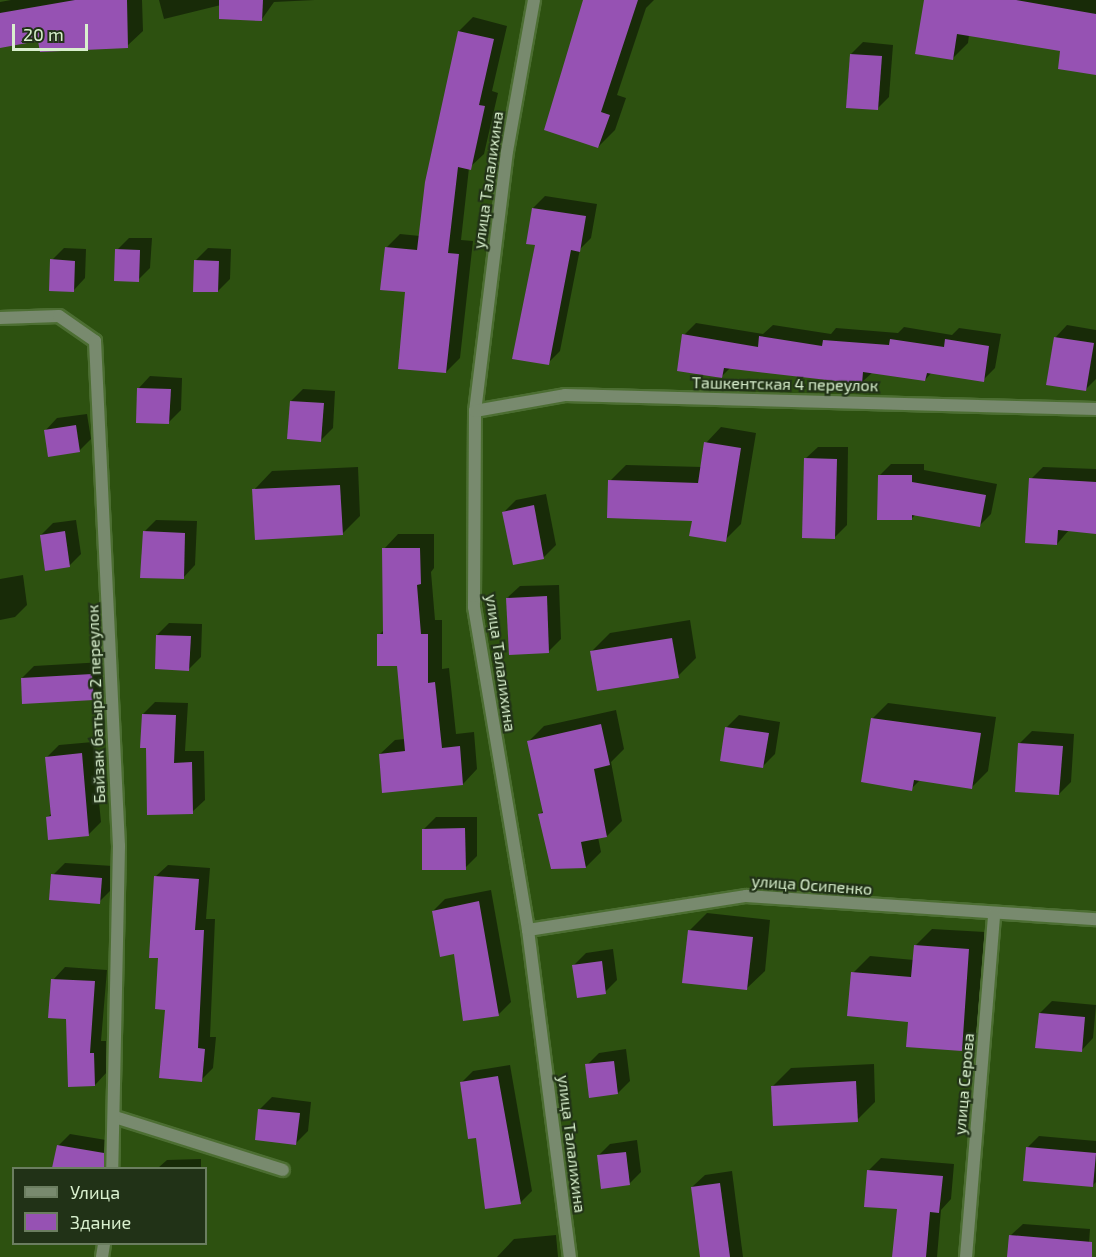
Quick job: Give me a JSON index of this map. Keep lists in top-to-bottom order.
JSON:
{
  "streets": {
    "street": [
      "улица Талалихина",
      "Ташкентская 4 переулок",
      "Байзак батыра 2 переулок",
      "улица Осипенко",
      "улица Серова"
    ]
  },
  "crossings": [
    ["улица Талалихина", "Ташкентская 4 переулок"],
    ["улица Талалихина", "улица Осипенко"],
    ["улица Осипенко", "улица Серова"]
  ],
  "legend": ["Улица", "Здание"],
  "scale_bar": "20 m"
}
